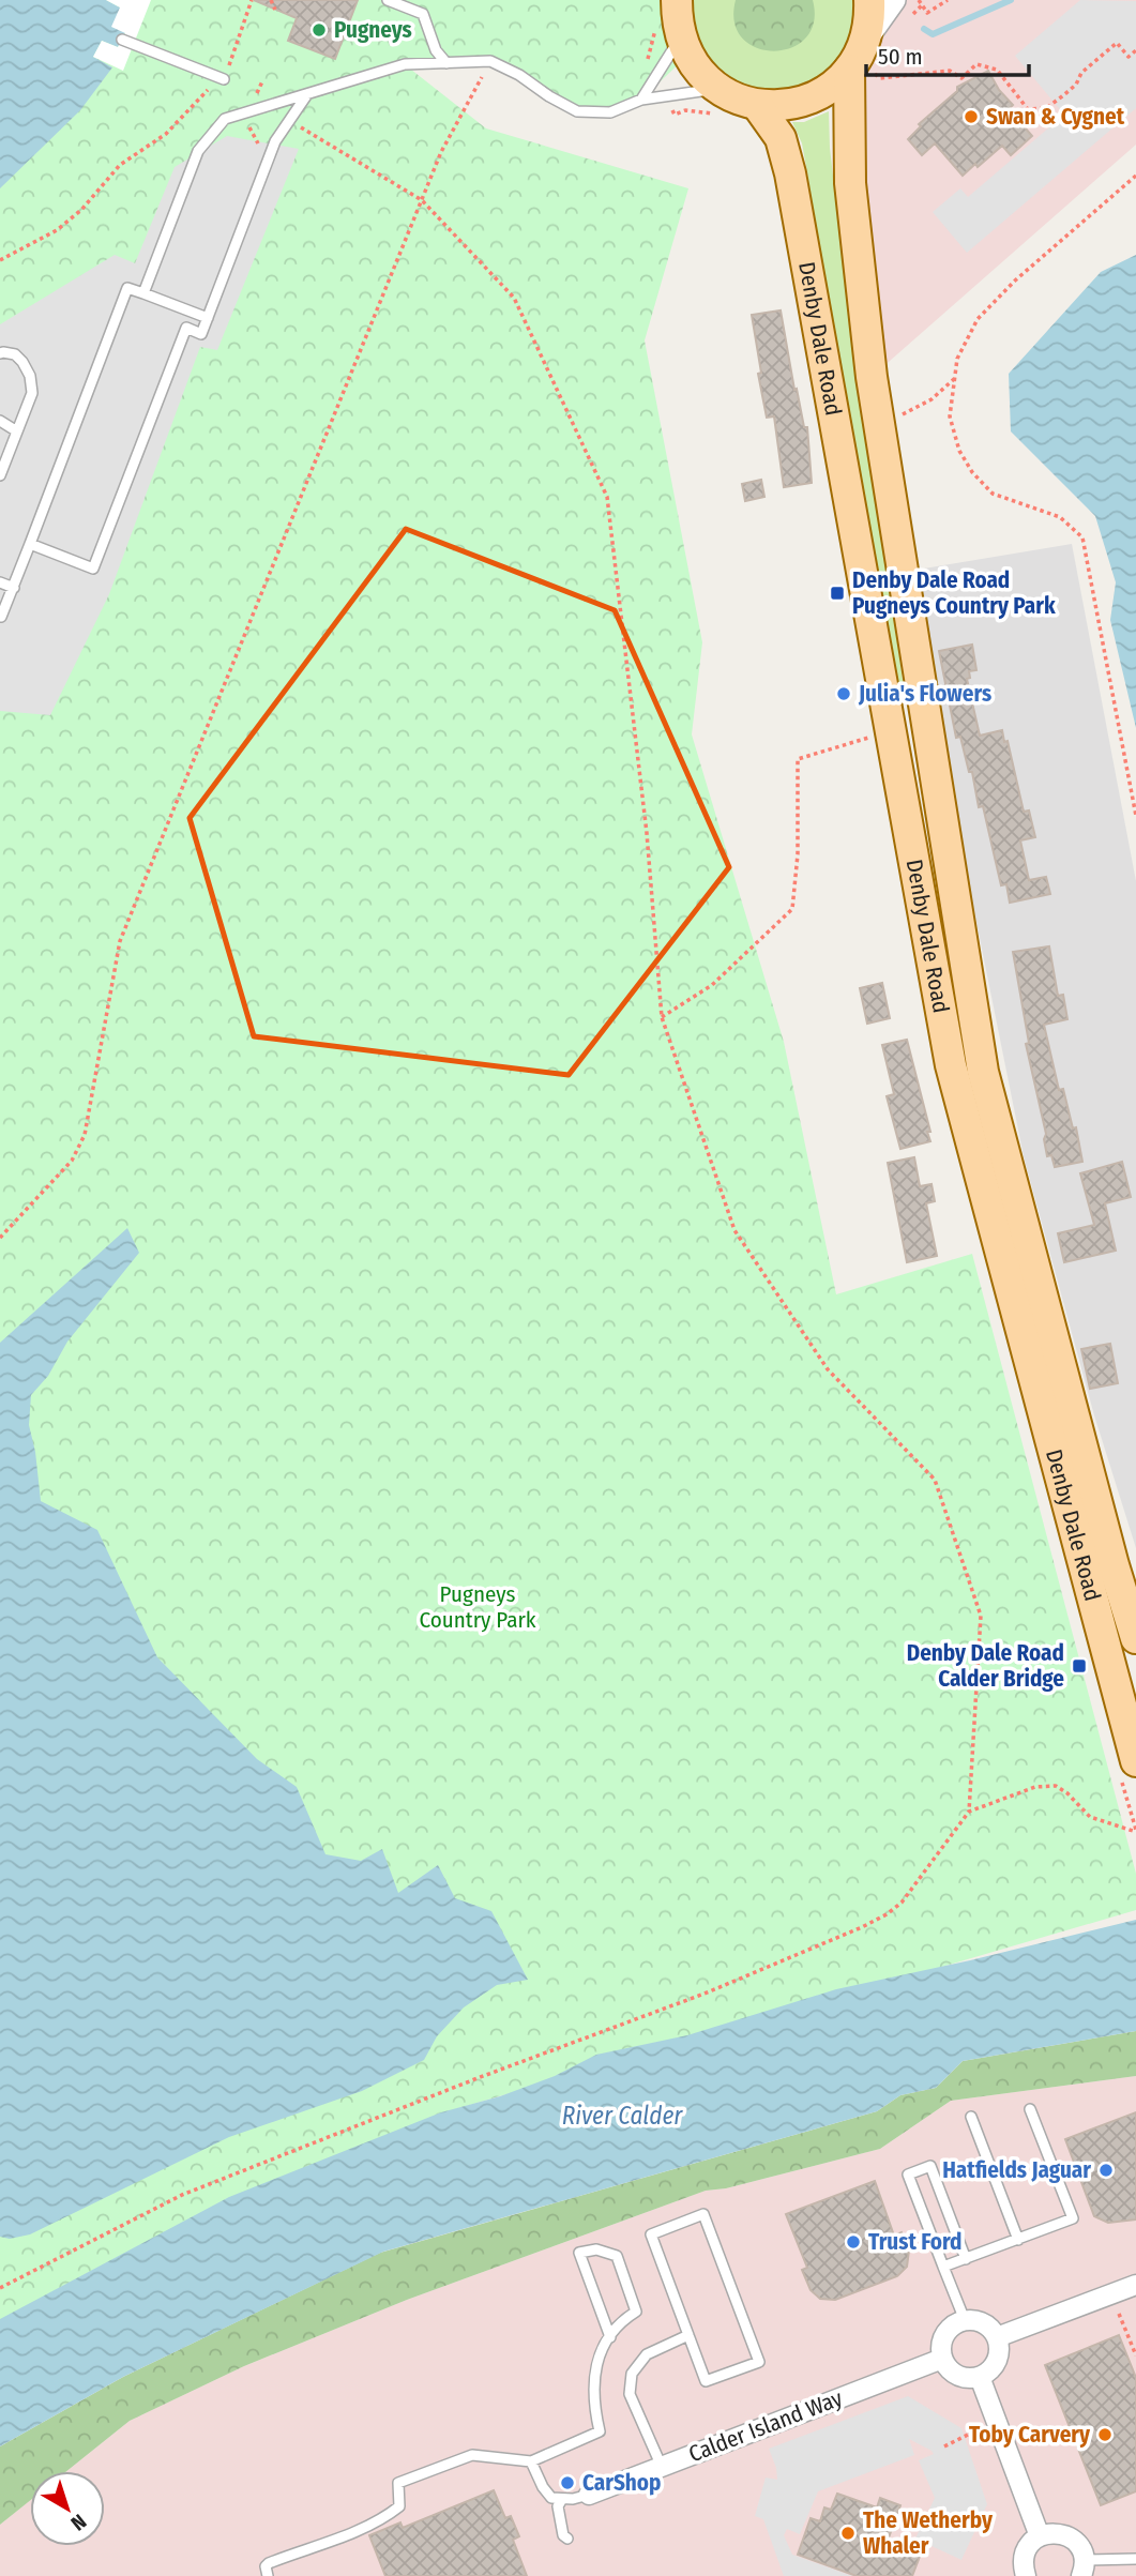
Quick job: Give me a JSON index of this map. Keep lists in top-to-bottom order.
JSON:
{
  "streets": {
    "main road": ["Denby Dale Road"],
    "street": ["Calder Island Way"]
  },
  "water": ["River Calder"],
  "parks": ["Pugneys Country Park"],
  "places": {
    "other": [
      "Pugneys",
      "Swan & Cygnet",
      "Julia's Flowers",
      "Hatfields Jaguar",
      "Trust Ford",
      "Toby Carvery",
      "CarShop",
      "The Wetherby Whaler"
    ],
    "transit": ["Denby Dale Road Pugneys Country Park", "Denby Dale Road Calder Bridge"]
  },
  "scale_bar": "50 m",
  "north": "bottom right"
}
